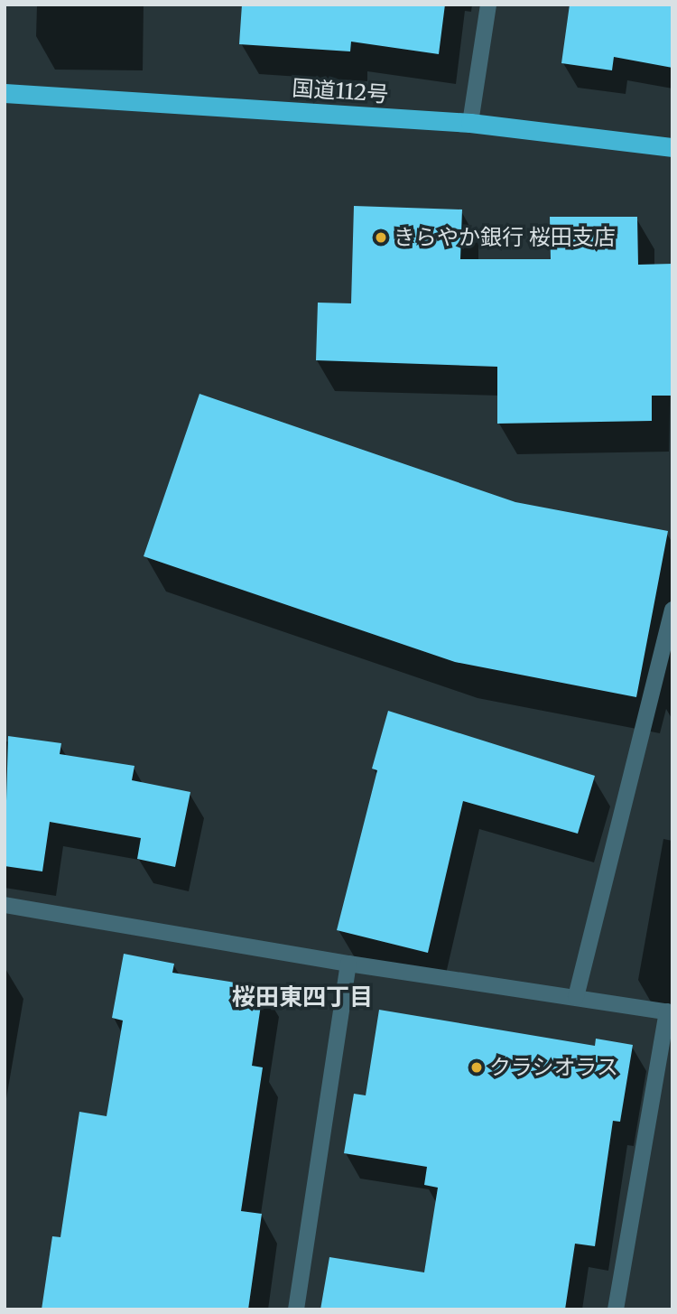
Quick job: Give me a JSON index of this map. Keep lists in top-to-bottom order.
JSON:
{
  "streets": {
    "highway": ["国道112号"]
  },
  "districts": ["桜田東四丁目"],
  "places": ["きらやか銀行 桜田支店", "クラシオラス"]
}
